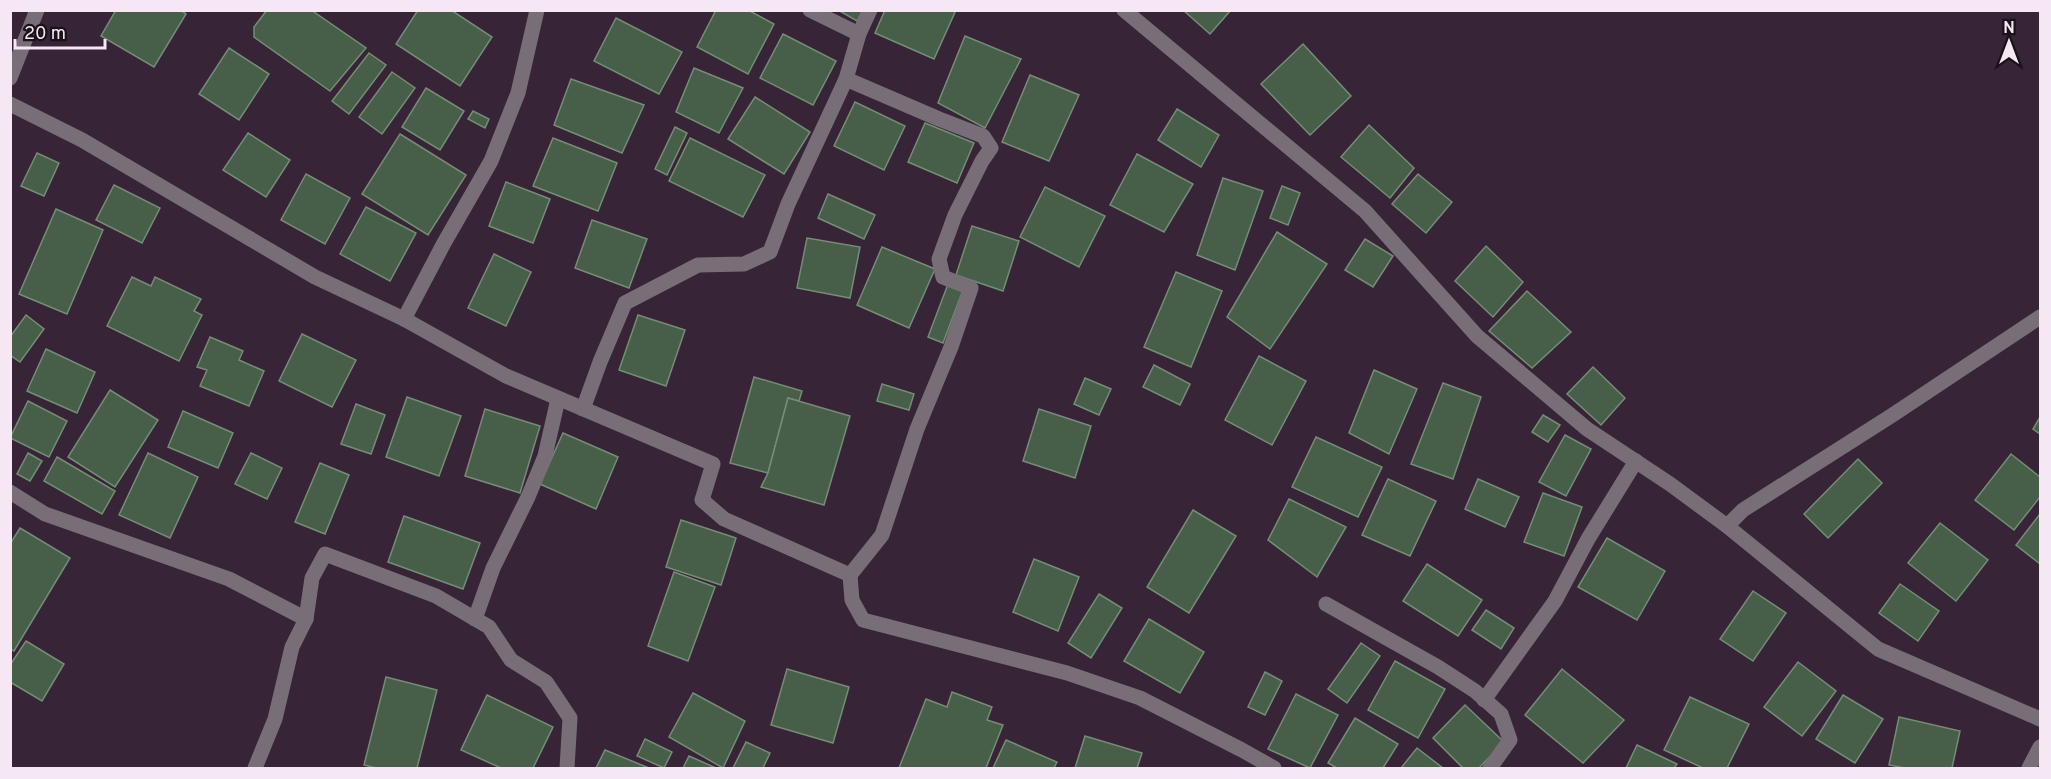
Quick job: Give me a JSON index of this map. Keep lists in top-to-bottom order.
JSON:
{
  "scale_bar": "20 m",
  "north": "top"
}
